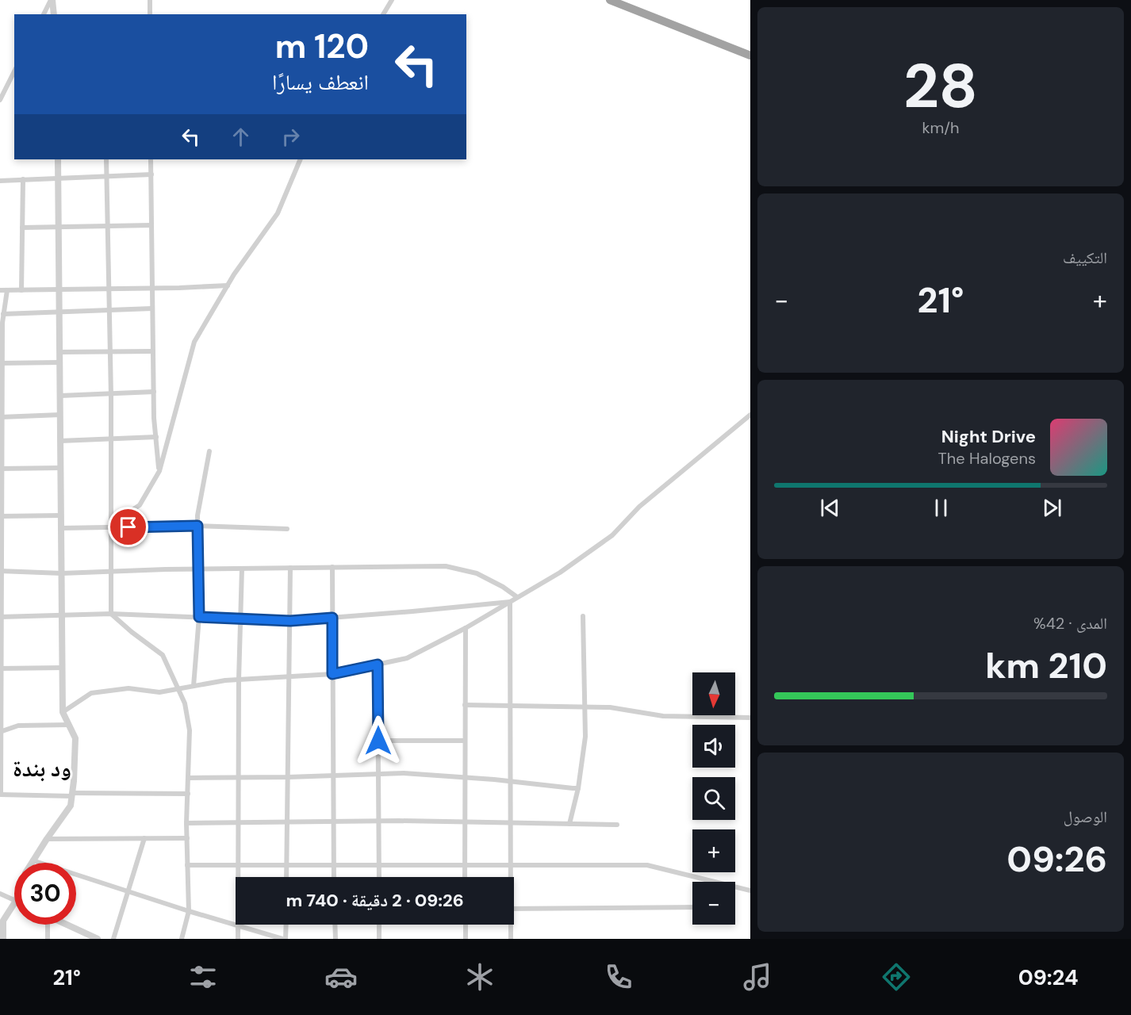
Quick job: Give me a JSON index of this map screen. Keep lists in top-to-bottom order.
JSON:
{
  "districts": ["ود بندة"],
  "north": "bottom",
  "page": {
    "tile": [
      ["28", "km/h"],
      "التكييف",
      ["المدى · 42%", "210 km"],
      ["الوصول", "09:26"]
    ],
    "turn": ["120 m", "انعطف يسارًا"],
    "heat": ["−", "21°", "+"],
    "song": ["Night Drive", "The Halogens"],
    "map_buttons": ["+", "−"],
    "limit": "30",
    "trip": "09:26 · 2 دقيقة · 740 m",
    "tabs": ["09:24", "21°"]
  }
}
